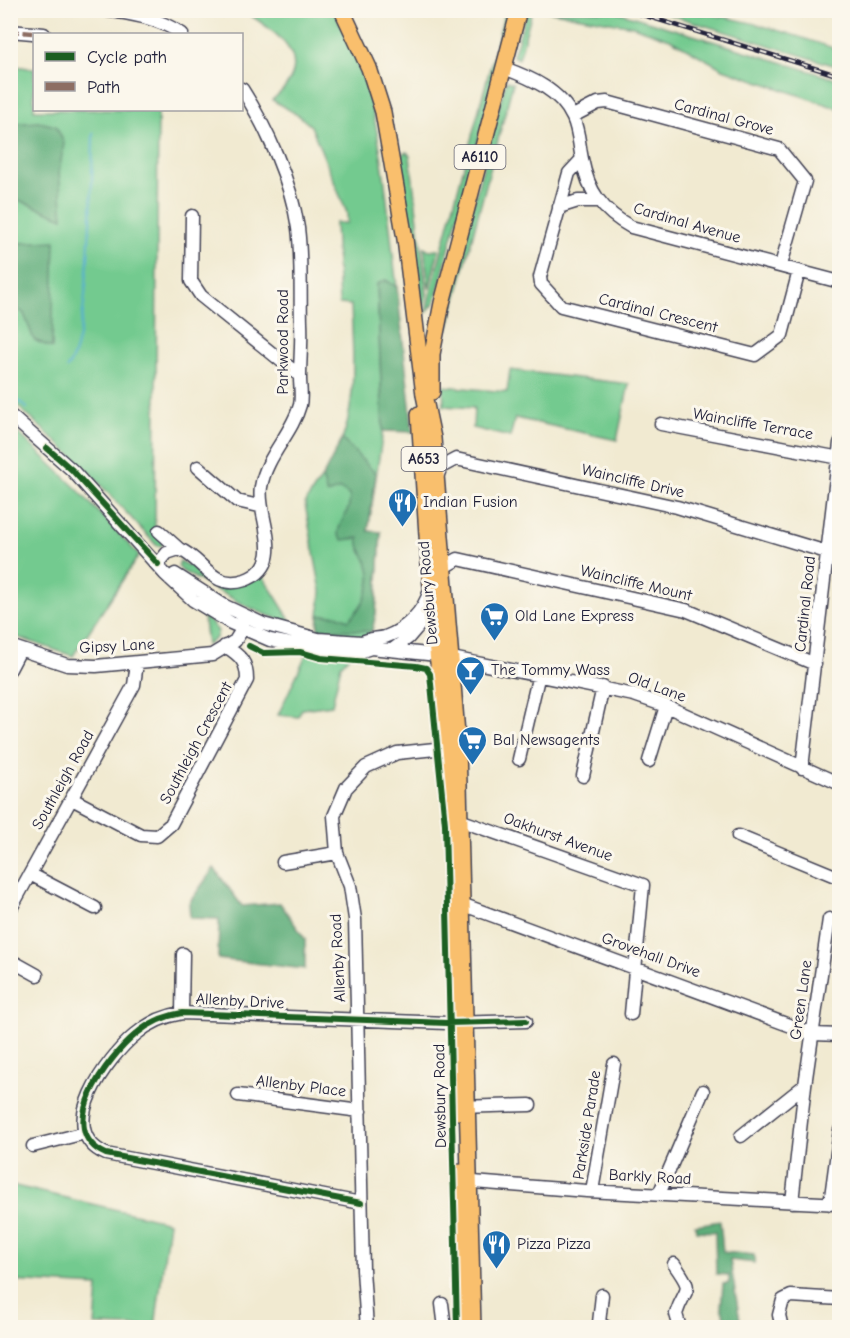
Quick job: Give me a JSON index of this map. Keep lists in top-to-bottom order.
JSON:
{
  "streets": {
    "main road": ["A6110", "A653", "Dewsbury Road"],
    "street": [
      "Cardinal Grove",
      "Cardinal Avenue",
      "Cardinal Crescent",
      "Parkwood Road",
      "Waincliffe Terrace",
      "Waincliffe Drive",
      "Waincliffe Mount",
      "Cardinal Road",
      "Gipsy Lane",
      "Old Lane",
      "Southleigh Crescent",
      "Southleigh Road",
      "Oakhurst Avenue",
      "Grovehall Drive",
      "Allenby Road",
      "Green Lane",
      "Allenby Drive",
      "Allenby Place",
      "Parkside Parade",
      "Barkly Road"
    ]
  },
  "crossings": [
    ["Cardinal Grove", "Cardinal Avenue"],
    ["A6110", "Cardinal Avenue"],
    ["A6110", "Dewsbury Road"],
    ["Cardinal Avenue", "Cardinal Crescent"],
    ["Waincliffe Terrace", "Cardinal Road"],
    ["Waincliffe Drive", "Dewsbury Road"],
    ["Waincliffe Drive", "Cardinal Road"],
    ["Waincliffe Mount", "Dewsbury Road"],
    ["Waincliffe Mount", "Cardinal Road"],
    ["Dewsbury Road", "Old Lane"],
    ["Dewsbury Road", "Oakhurst Avenue"],
    ["Dewsbury Road", "Grovehall Drive"],
    ["Dewsbury Road", "Allenby Road"],
    ["Dewsbury Road", "Allenby Drive"],
    ["Dewsbury Road", "Barkly Road"],
    ["Cardinal Road", "Old Lane"],
    ["Gipsy Lane", "Southleigh Crescent"],
    ["Gipsy Lane", "Southleigh Road"],
    ["Southleigh Crescent", "Southleigh Road"],
    ["Oakhurst Avenue", "Grovehall Drive"],
    ["Grovehall Drive", "Green Lane"],
    ["Allenby Road", "Allenby Drive"],
    ["Allenby Road", "Allenby Place"],
    ["Green Lane", "Barkly Road"],
    ["Parkside Parade", "Barkly Road"]
  ],
  "places": {
    "restaurant": ["Indian Fusion", "Pizza Pizza"],
    "supermarket": ["Old Lane Express", "Bal Newsagents"],
    "bar": ["The Tommy Wass"]
  },
  "legend": ["Cycle path", "Path"]
}
